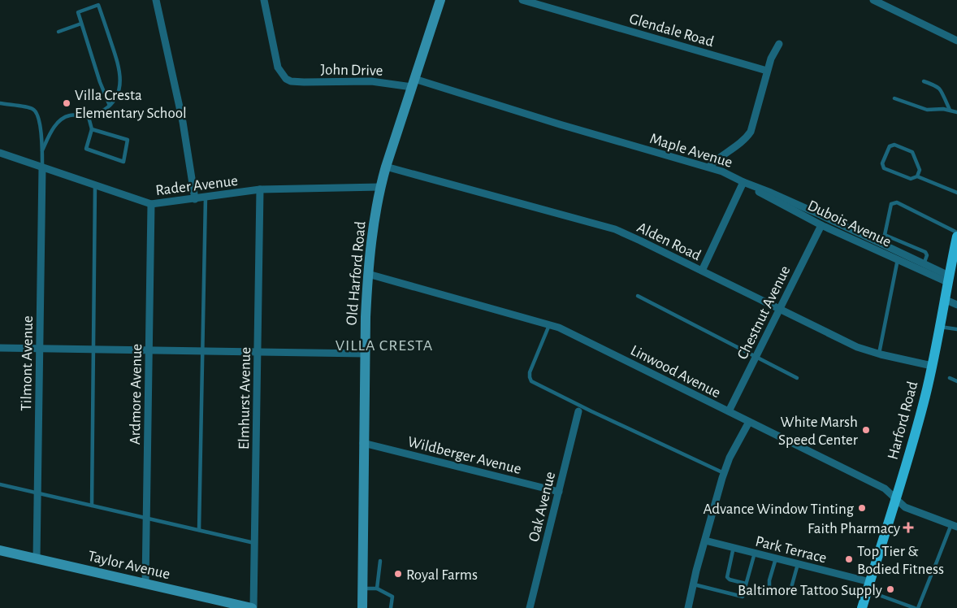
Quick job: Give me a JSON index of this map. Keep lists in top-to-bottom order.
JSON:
{
  "streets": {
    "main road": ["Harford Road"],
    "street": [
      "Glendale Road",
      "John Drive",
      "Maple Avenue",
      "Rader Avenue",
      "Dubois Avenue",
      "Alden Road",
      "Old Harford Road",
      "Chestnut Avenue",
      "Tilmont Avenue",
      "Linwood Avenue",
      "Ardmore Avenue",
      "Elmhurst Avenue",
      "Wildberger Avenue",
      "Oak Avenue",
      "Park Terrace",
      "Taylor Avenue"
    ]
  },
  "crossings": [
    ["John Drive", "Maple Avenue"],
    ["John Drive", "Old Harford Road"],
    ["Maple Avenue", "Dubois Avenue"],
    ["Maple Avenue", "Old Harford Road"],
    ["Rader Avenue", "Old Harford Road"],
    ["Rader Avenue", "Tilmont Avenue"],
    ["Rader Avenue", "Ardmore Avenue"],
    ["Rader Avenue", "Elmhurst Avenue"],
    ["Dubois Avenue", "Chestnut Avenue"],
    ["Dubois Avenue", "Harford Road"],
    ["Alden Road", "Old Harford Road"],
    ["Alden Road", "Chestnut Avenue"],
    ["Alden Road", "Harford Road"],
    ["Old Harford Road", "Linwood Avenue"],
    ["Old Harford Road", "Wildberger Avenue"],
    ["Chestnut Avenue", "Linwood Avenue"],
    ["Tilmont Avenue", "Taylor Avenue"],
    ["Linwood Avenue", "Harford Road"],
    ["Ardmore Avenue", "Taylor Avenue"],
    ["Elmhurst Avenue", "Taylor Avenue"],
    ["Harford Road", "Park Terrace"],
    ["Wildberger Avenue", "Oak Avenue"]
  ],
  "districts": ["VILLA CRESTA"],
  "places": {
    "other": [
      "Villa Cresta Elementary School",
      "White Marsh Speed Center",
      "Advance Window Tinting",
      "Top Tier & Bodied Fitness",
      "Royal Farms",
      "Baltimore Tattoo Supply"
    ],
    "health": ["Faith Pharmacy"]
  }
}
